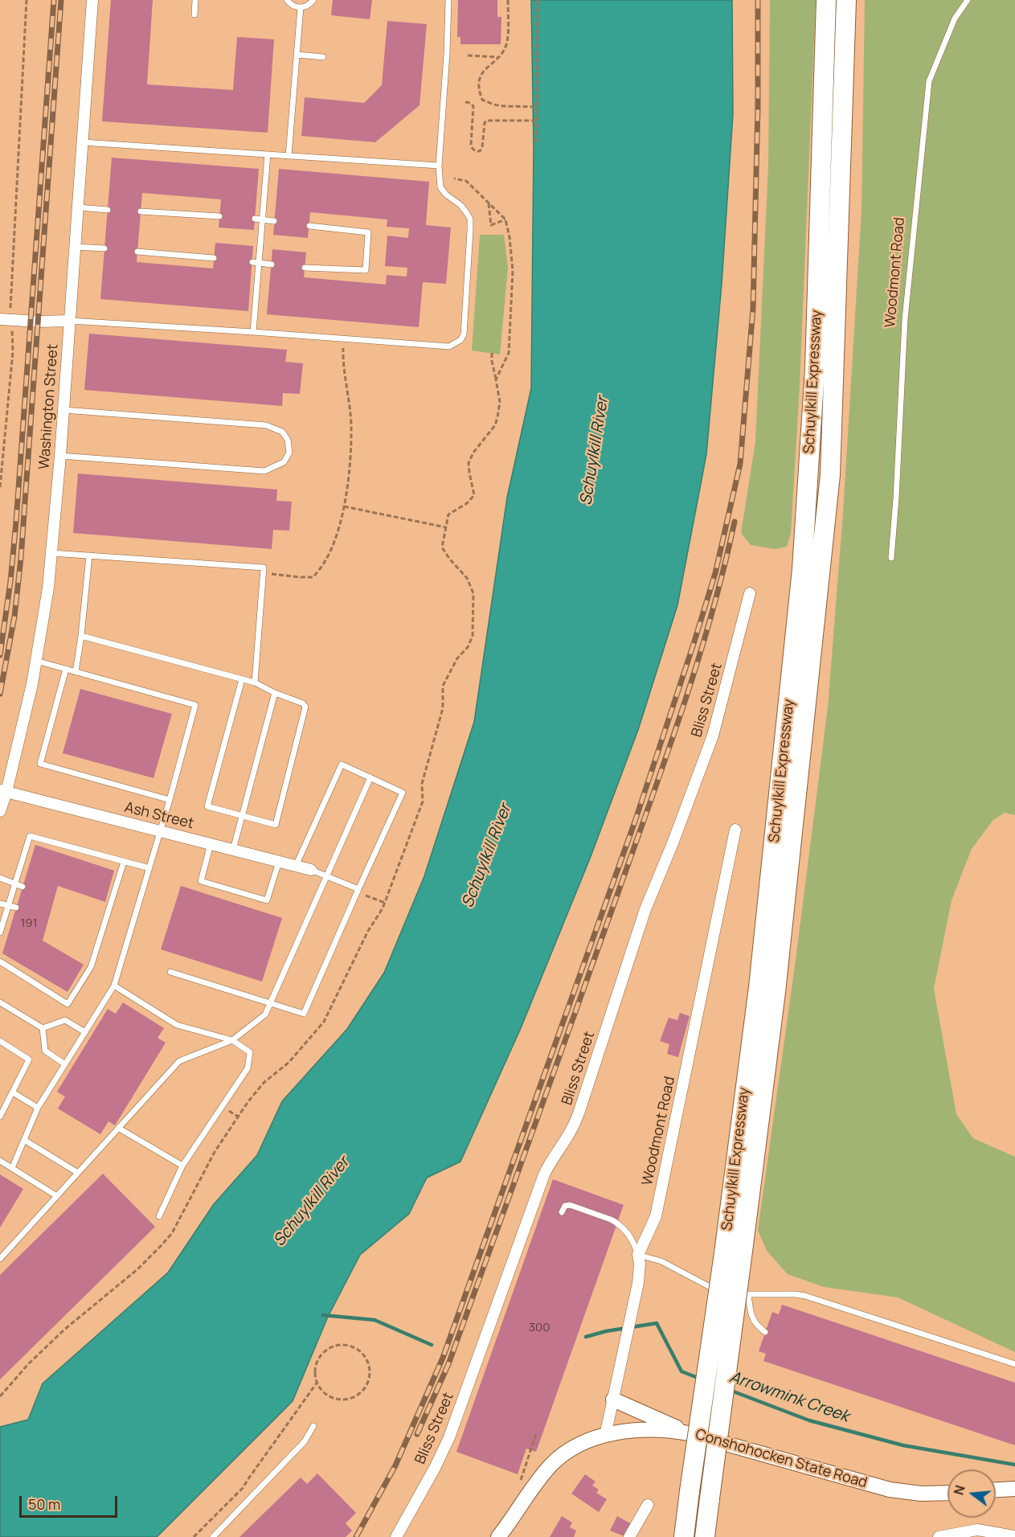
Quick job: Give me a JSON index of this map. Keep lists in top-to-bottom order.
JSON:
{
  "streets": {
    "highway": ["Schuylkill Expressway"],
    "main road": ["Conshohocken State Road"],
    "street": [
      "Woodmont Road",
      "Washington Street",
      "Bliss Street",
      "Ash Street"
    ]
  },
  "crossings": [
    ["Woodmont Road", "Conshohocken State Road"],
    ["Washington Street", "Ash Street"]
  ],
  "water": ["Schuylkill River", "Arrowmink Creek"],
  "house_numbers": ["191", "300"],
  "scale_bar": "50 m",
  "north": "left"
}
